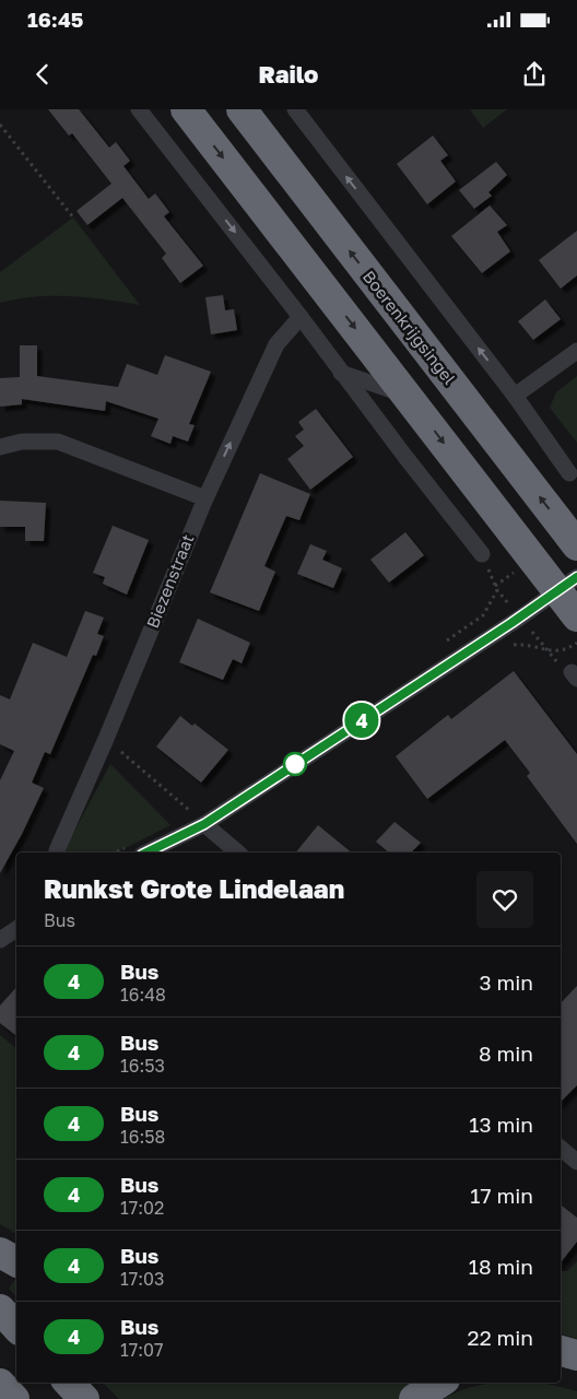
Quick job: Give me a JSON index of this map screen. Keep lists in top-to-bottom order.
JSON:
{
  "streets": {
    "highway": ["Boerenkrijgsingel"],
    "street": ["Biezenstraat"]
  },
  "lines": ["bus line 4"],
  "page": {
    "status": "16:45",
    "header": "Railo",
    "on_map": "4",
    "heading": ["Runkst Grote Lindelaan", "Bus"],
    "list": [
      {
        "mark": "4",
        "name": "Bus",
        "note": "16:48",
        "value": "3 min"
      },
      {
        "mark": "4",
        "name": "Bus",
        "note": "16:53",
        "value": "8 min"
      },
      {
        "mark": "4",
        "name": "Bus",
        "note": "16:58",
        "value": "13 min"
      },
      {
        "mark": "4",
        "name": "Bus",
        "note": "17:02",
        "value": "17 min"
      },
      {
        "mark": "4",
        "name": "Bus",
        "note": "17:03",
        "value": "18 min"
      },
      {
        "mark": "4",
        "name": "Bus",
        "note": "17:07",
        "value": "22 min"
      }
    ]
  }
}
